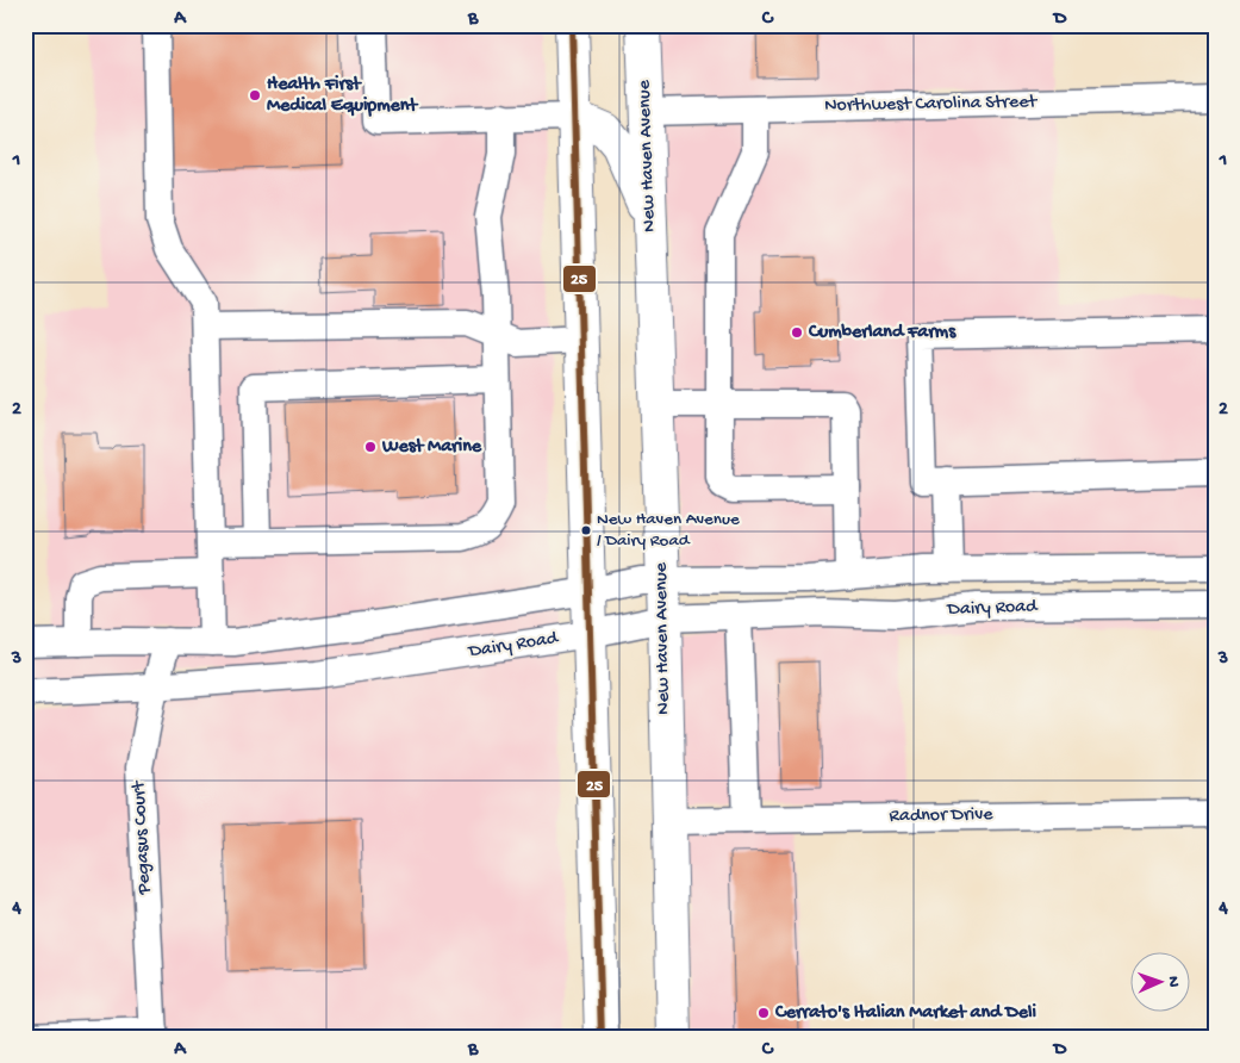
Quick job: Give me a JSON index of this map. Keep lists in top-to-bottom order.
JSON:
{
  "streets": {
    "main road": ["New Haven Avenue"],
    "street": [
      "Northwest Carolina Street",
      "Dairy Road",
      "Radnor Drive",
      "Pegasus Court"
    ]
  },
  "crossings": [
    ["Northwest Carolina Street", "New Haven Avenue"],
    ["New Haven Avenue", "Dairy Road"],
    ["New Haven Avenue", "Radnor Drive"],
    ["Dairy Road", "Pegasus Court"]
  ],
  "places": [
    "Health First Medical Equipment",
    "Cumberland Farms",
    "West Marine",
    "New Haven Avenue / Dairy Road",
    "Cerrato's Italian Market and Deli"
  ],
  "lines": ["transit line 25"],
  "north": "right",
  "grid": {
    "columns": [
      "A",
      "B",
      "C",
      "D"
    ],
    "rows": [
      "1",
      "2",
      "3",
      "4"
    ]
  }
}
